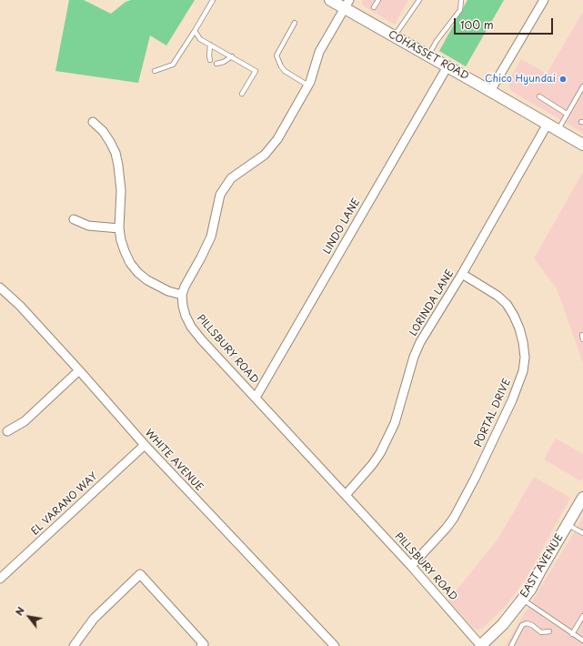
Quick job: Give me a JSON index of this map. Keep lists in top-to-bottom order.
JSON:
{
  "streets": {
    "street": [
      "COHASSET ROAD",
      "LINDO LANE",
      "LORINDA LANE",
      "PILLSBURY ROAD",
      "PORTAL DRIVE",
      "WHITE AVENUE",
      "EL VARANO WAY",
      "EAST AVENUE"
    ]
  },
  "crossings": [
    ["COHASSET ROAD", "LINDO LANE"],
    ["COHASSET ROAD", "LORINDA LANE"],
    ["LINDO LANE", "PILLSBURY ROAD"],
    ["LORINDA LANE", "PILLSBURY ROAD"],
    ["LORINDA LANE", "PORTAL DRIVE"],
    ["PILLSBURY ROAD", "PORTAL DRIVE"],
    ["PILLSBURY ROAD", "EAST AVENUE"],
    ["WHITE AVENUE", "EL VARANO WAY"]
  ],
  "places": ["Chico Hyundai"],
  "scale_bar": "100 m",
  "north": "top left"
}
